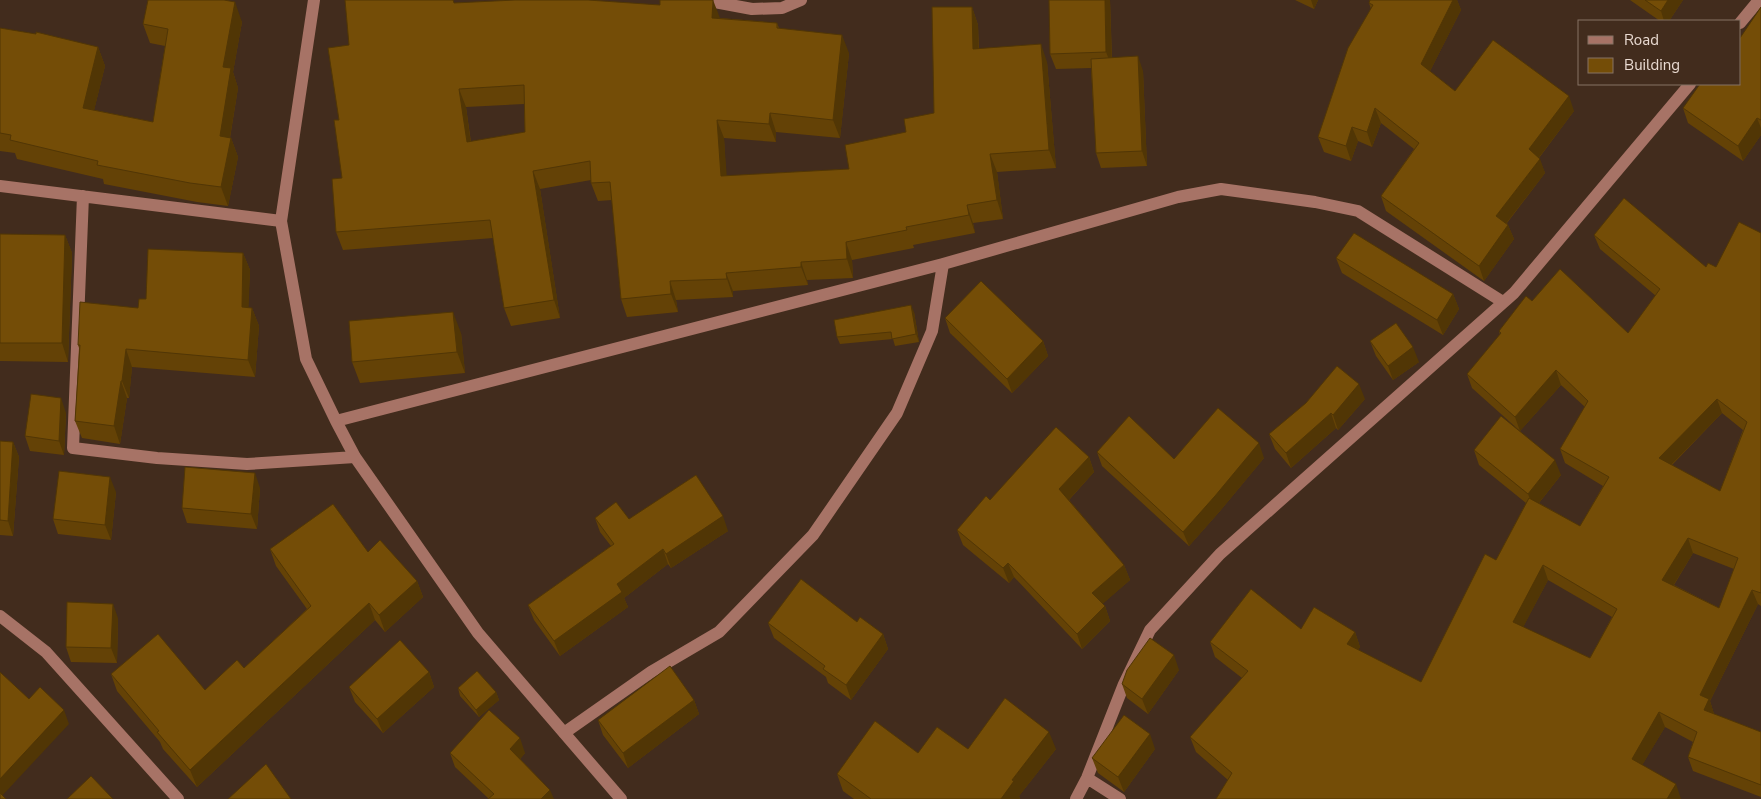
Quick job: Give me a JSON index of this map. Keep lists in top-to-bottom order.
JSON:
{
  "legend": ["Road", "Building"]
}
